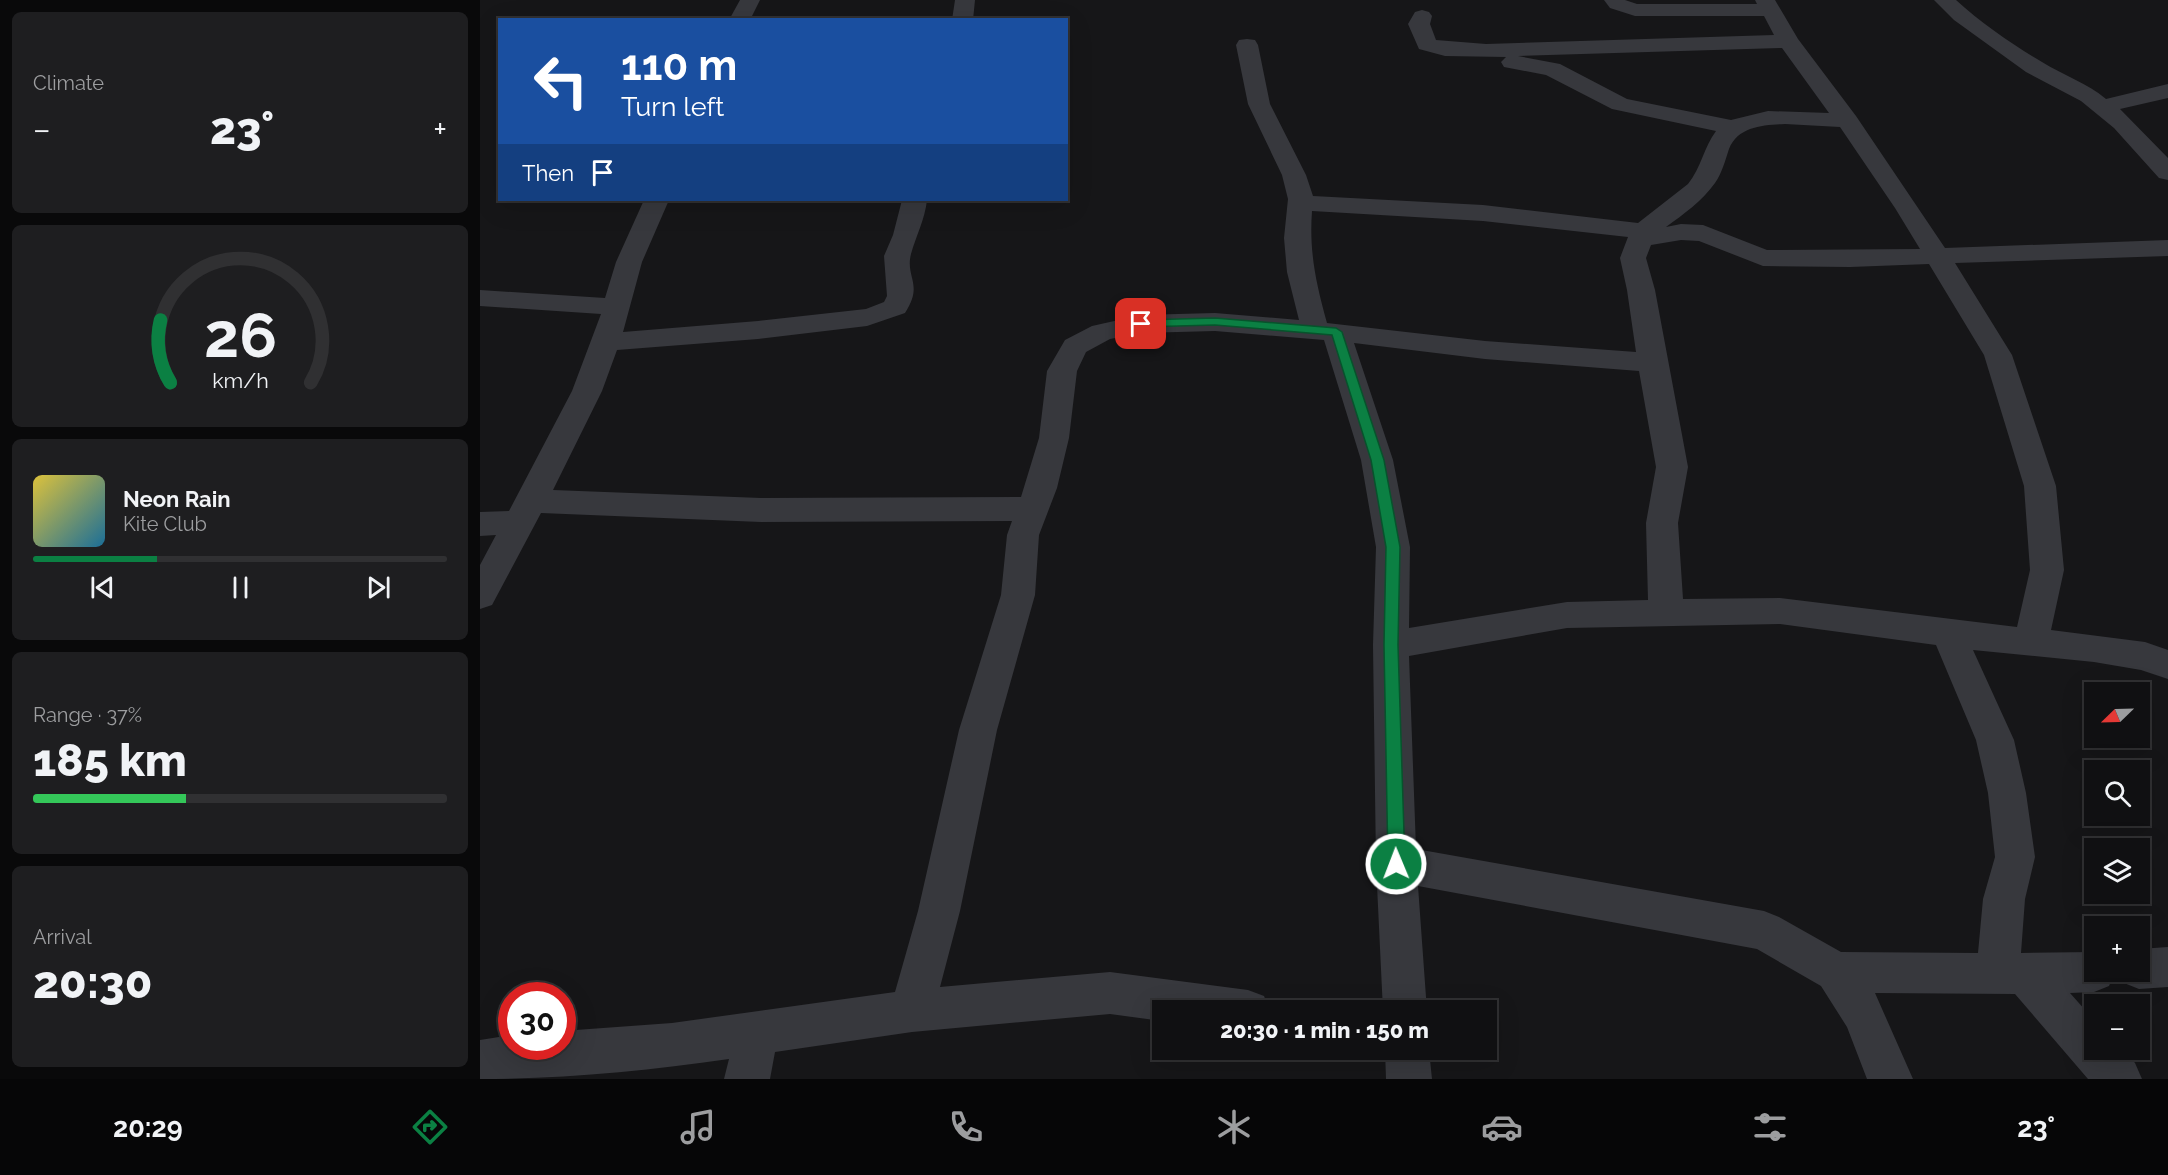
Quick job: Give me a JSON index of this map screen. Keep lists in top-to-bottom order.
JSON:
{
  "north": "bottom left",
  "page": {
    "tile": [
      "Climate",
      ["Range · 37%", "185 km"],
      ["Arrival", "20:30"]
    ],
    "turn": ["110 m", "Turn left"],
    "heat": ["−", "23°", "+"],
    "then": "Then",
    "song": ["Neon Rain", "Kite Club"],
    "map_buttons": ["+", "−"],
    "limit": "30",
    "trip": "20:30 · 1 min · 150 m",
    "tabs": ["20:29", "23°"],
    "gauge": ["26", "km/h"]
  }
}
